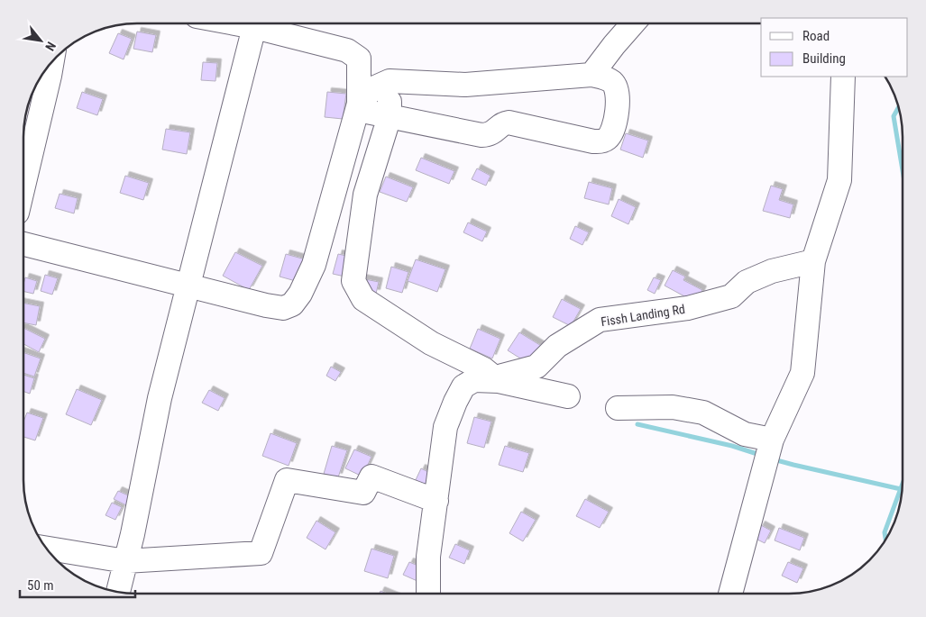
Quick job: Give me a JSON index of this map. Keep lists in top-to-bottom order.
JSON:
{
  "streets": {
    "street": ["Fissh Landing Rd"]
  },
  "legend": ["Road", "Building"],
  "scale_bar": "50 m",
  "north": "bottom right"
}
